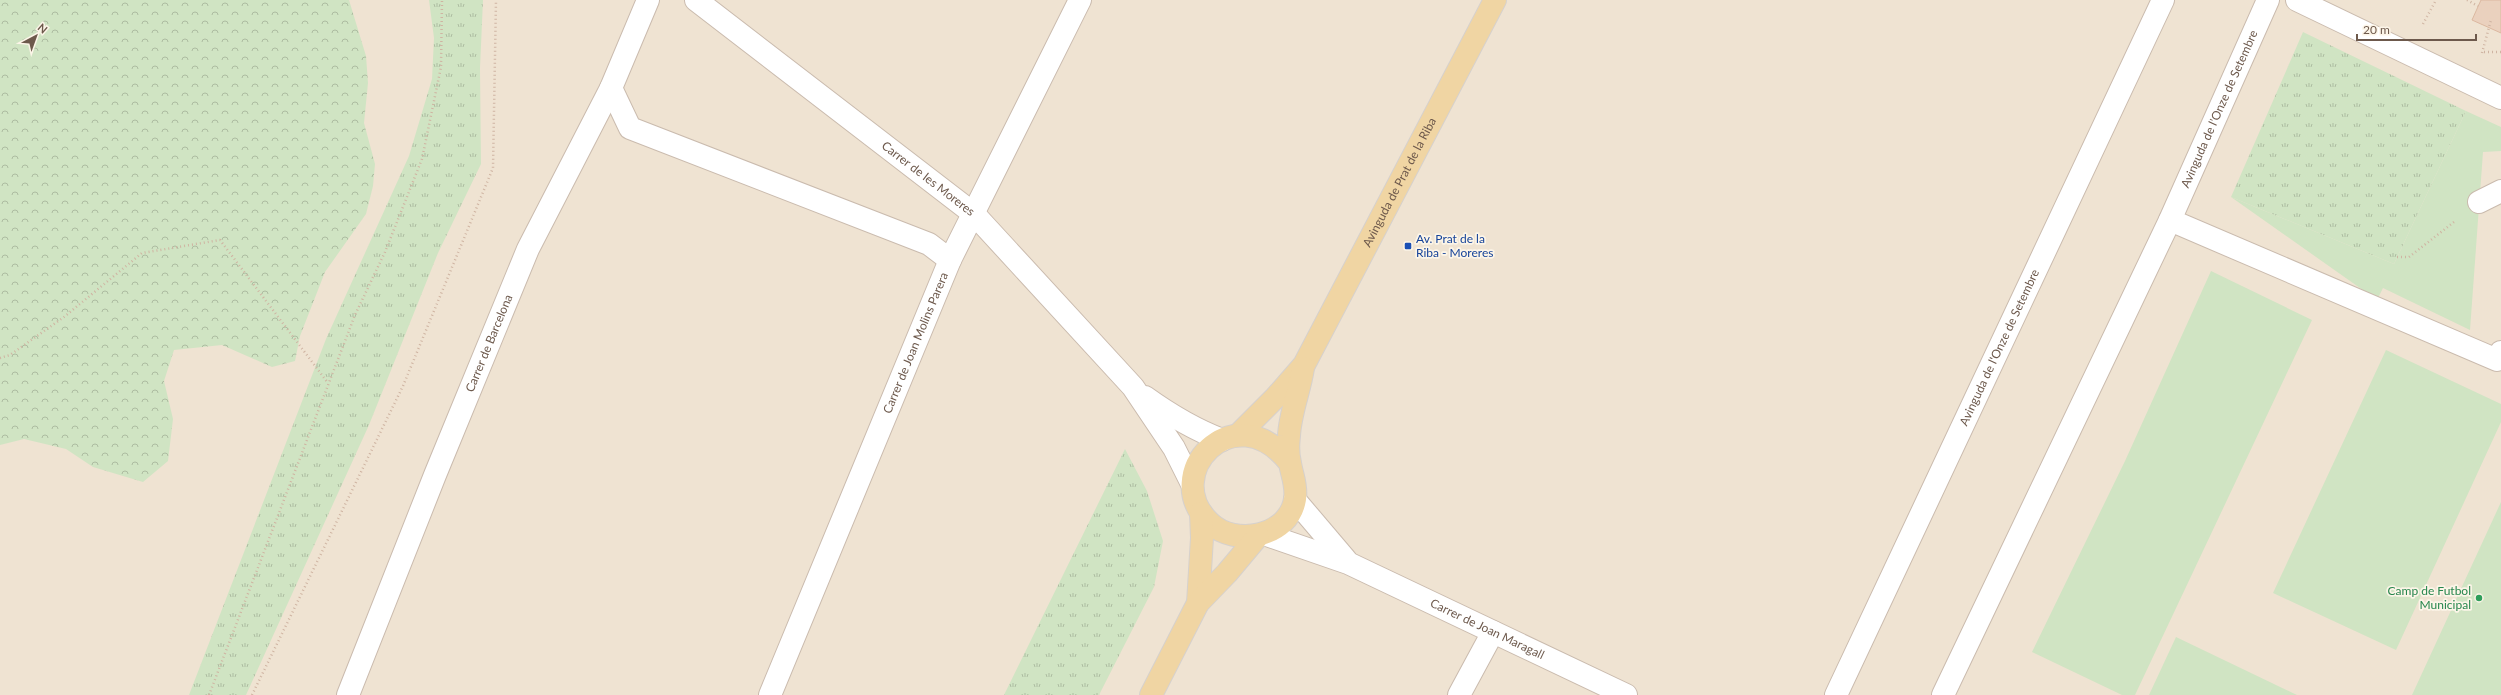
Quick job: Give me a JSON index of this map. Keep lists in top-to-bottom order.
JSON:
{
  "streets": {
    "main road": ["Avinguda de Prat de la Riba"],
    "street": [
      "Avinguda de l'Onze de Setembre",
      "Carrer de les Moreres",
      "Carrer de Barcelona",
      "Carrer de Joan Molins Parera",
      "Carrer de Joan Maragall"
    ]
  },
  "crossings": [
    ["Carrer de les Moreres", "Carrer de Joan Molins Parera"],
    ["Carrer de les Moreres", "Carrer de Joan Maragall"]
  ],
  "places": {
    "transit": ["Av. Prat de la Riba - Moreres"],
    "other": ["Camp de Futbol Municipal"]
  },
  "scale_bar": "20 m",
  "north": "top right"
}
